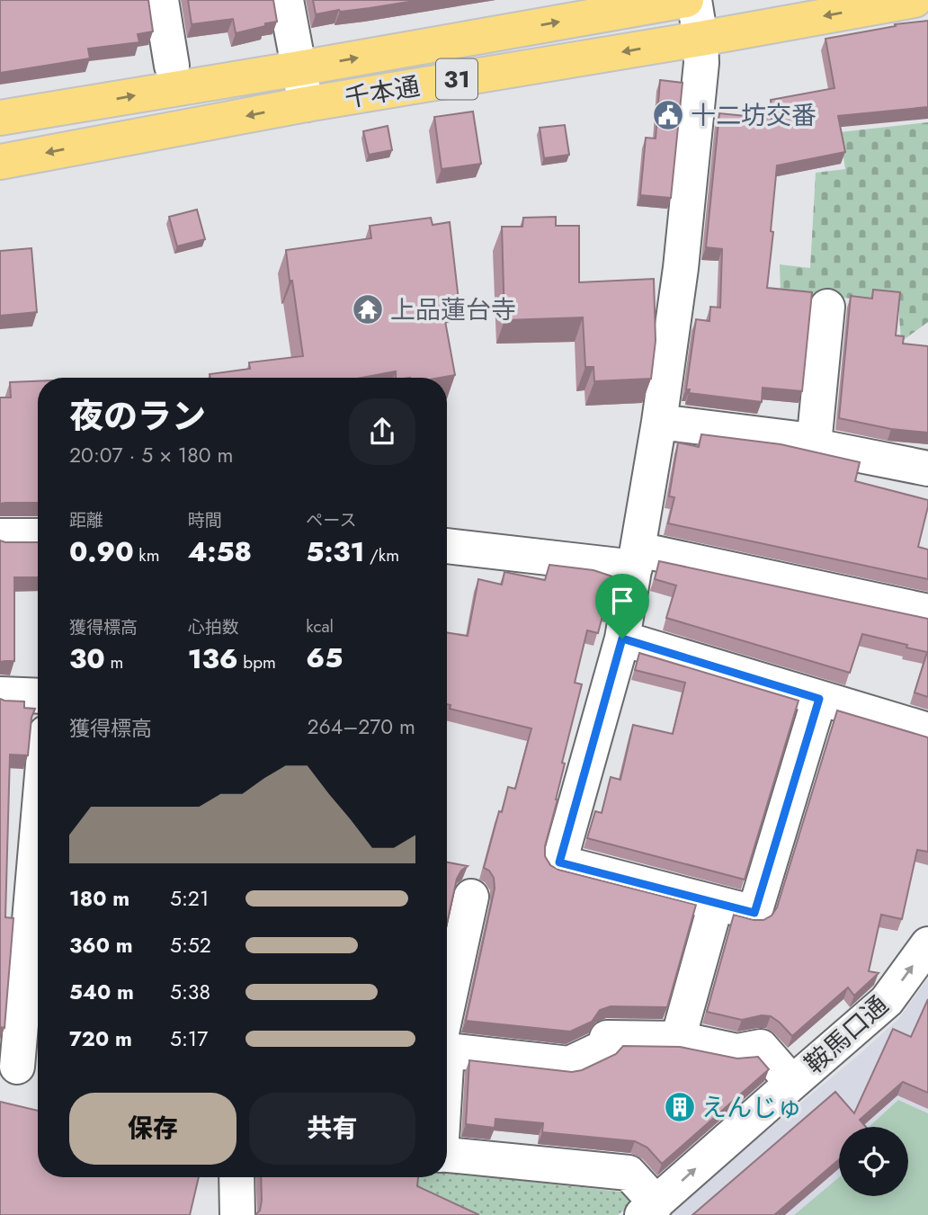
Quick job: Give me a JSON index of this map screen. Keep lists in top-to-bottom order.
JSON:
{
  "streets": {
    "main road": ["31", "千本通"],
    "street": ["鞍馬口通"]
  },
  "one_way": ["鞍馬口通"],
  "places": {
    "public building": ["十二坊交番"],
    "temple": ["上品蓮台寺"],
    "building": ["えんじゅ"]
  },
  "page": {
    "heading": ["夜のラン", "20:07 · 5 × 180 m"],
    "stats": [
      ["距離", "0.90 km"],
      ["時間", "4:58"],
      ["ペース", "5:31 /km"],
      ["獲得標高", "30 m"],
      ["心拍数", "136 bpm"],
      ["kcal", "65"]
    ],
    "chart": ["獲得標高", "264–270 m"],
    "list": [
      {
        "name": "180 m",
        "note": "5:21"
      },
      {
        "name": "360 m",
        "note": "5:52"
      },
      {
        "name": "540 m",
        "note": "5:38"
      },
      {
        "name": "720 m",
        "note": "5:17"
      }
    ],
    "buttons": ["保存", "共有"]
  }
}
